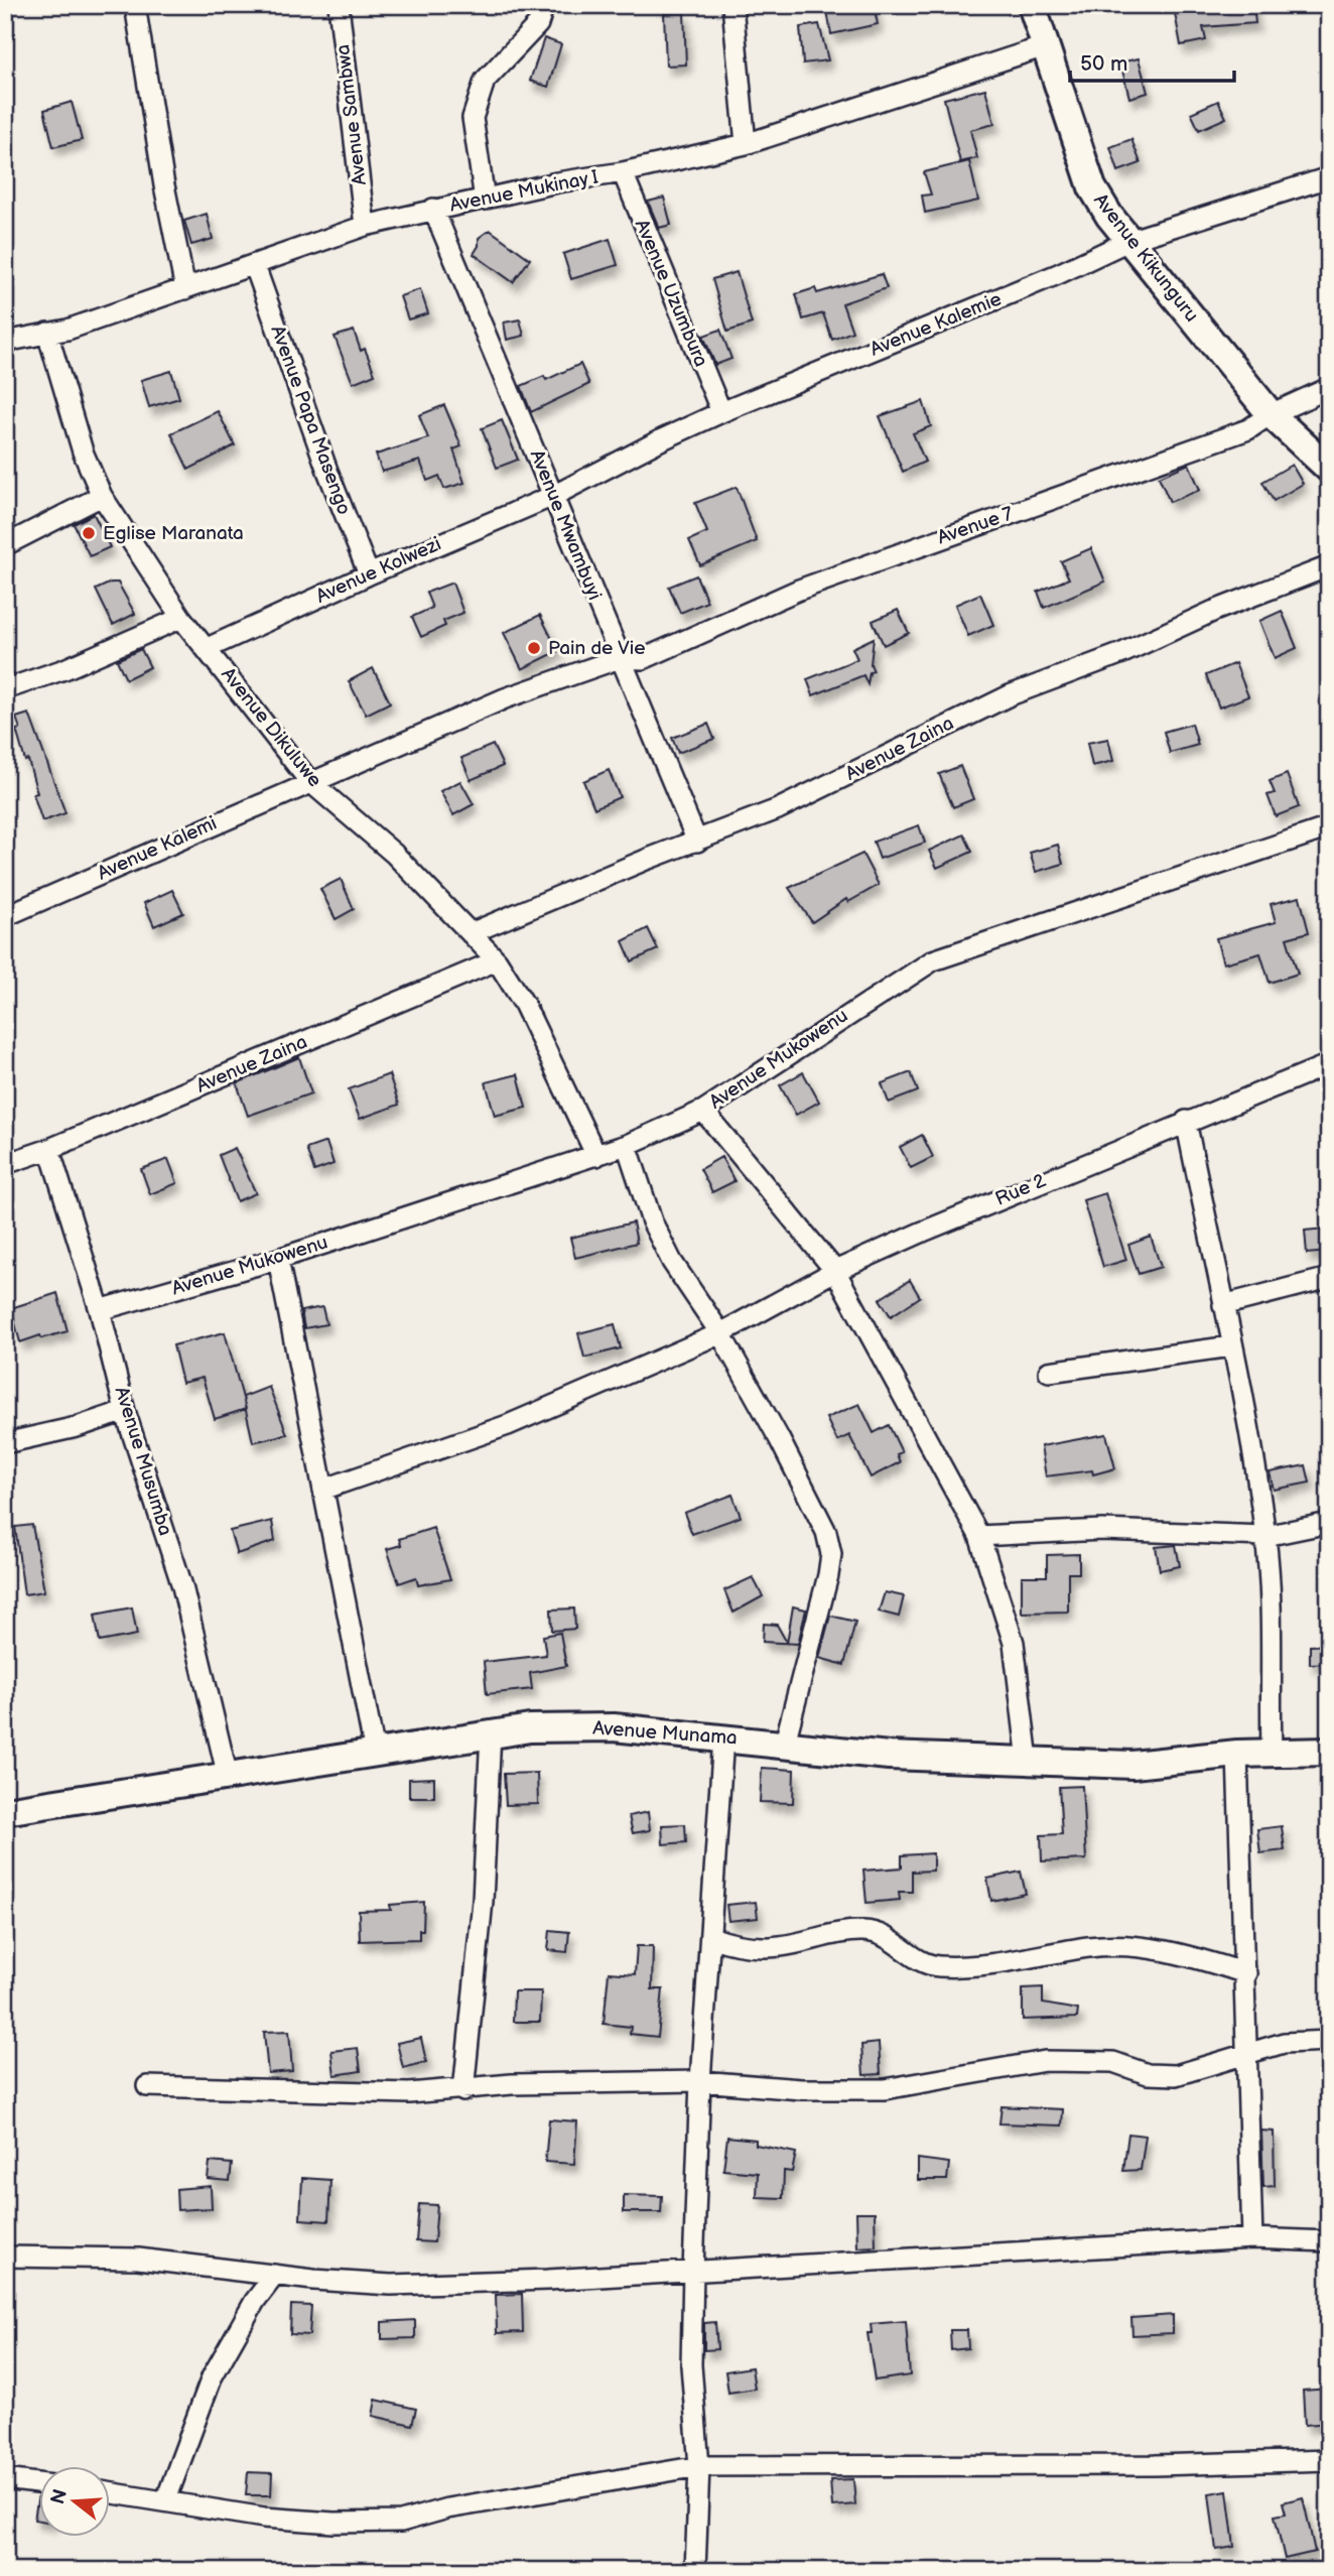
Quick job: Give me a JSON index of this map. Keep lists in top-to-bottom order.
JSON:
{
  "streets": {
    "street": [
      "Avenue Sambwa",
      "Avenue Mukinay I",
      "Avenue Kikunguru",
      "Avenue Uzumbura",
      "Avenue Kalemie",
      "Avenue Papa Masengo",
      "Avenue Mwambuyi",
      "Avenue 7",
      "Avenue Kolwezi",
      "Avenue Dikuluwe",
      "Avenue Zaina",
      "Avenue Kalemi",
      "Avenue Mukowenu",
      "Rue 2",
      "Avenue Musumba",
      "Avenue Munama"
    ]
  },
  "crossings": [
    ["Avenue Sambwa", "Avenue Mukinay I"],
    ["Avenue Mukinay I", "Avenue Kikunguru"],
    ["Avenue Mukinay I", "Avenue Uzumbura"],
    ["Avenue Mukinay I", "Avenue Papa Masengo"],
    ["Avenue Mukinay I", "Avenue Mwambuyi"],
    ["Avenue Mukinay I", "Avenue Dikuluwe"],
    ["Avenue Kikunguru", "Avenue Kalemie"],
    ["Avenue Kikunguru", "Avenue 7"],
    ["Avenue Uzumbura", "Avenue Kalemie"],
    ["Avenue Kalemie", "Avenue Mwambuyi"],
    ["Avenue Kalemie", "Avenue Kolwezi"],
    ["Avenue Papa Masengo", "Avenue Kolwezi"],
    ["Avenue Mwambuyi", "Avenue 7"],
    ["Avenue Mwambuyi", "Avenue Kolwezi"],
    ["Avenue Mwambuyi", "Avenue Zaina"],
    ["Avenue 7", "Avenue Dikuluwe"],
    ["Avenue 7", "Avenue Kalemi"],
    ["Avenue Kolwezi", "Avenue Dikuluwe"],
    ["Avenue Dikuluwe", "Avenue Zaina"],
    ["Avenue Dikuluwe", "Avenue Kalemi"],
    ["Avenue Dikuluwe", "Avenue Mukowenu"],
    ["Avenue Zaina", "Avenue Musumba"],
    ["Avenue Mukowenu", "Avenue Musumba"],
    ["Avenue Musumba", "Avenue Munama"]
  ],
  "places": ["Eglise Maranata", "Pain de Vie"],
  "scale_bar": "50 m",
  "north": "left"
}
